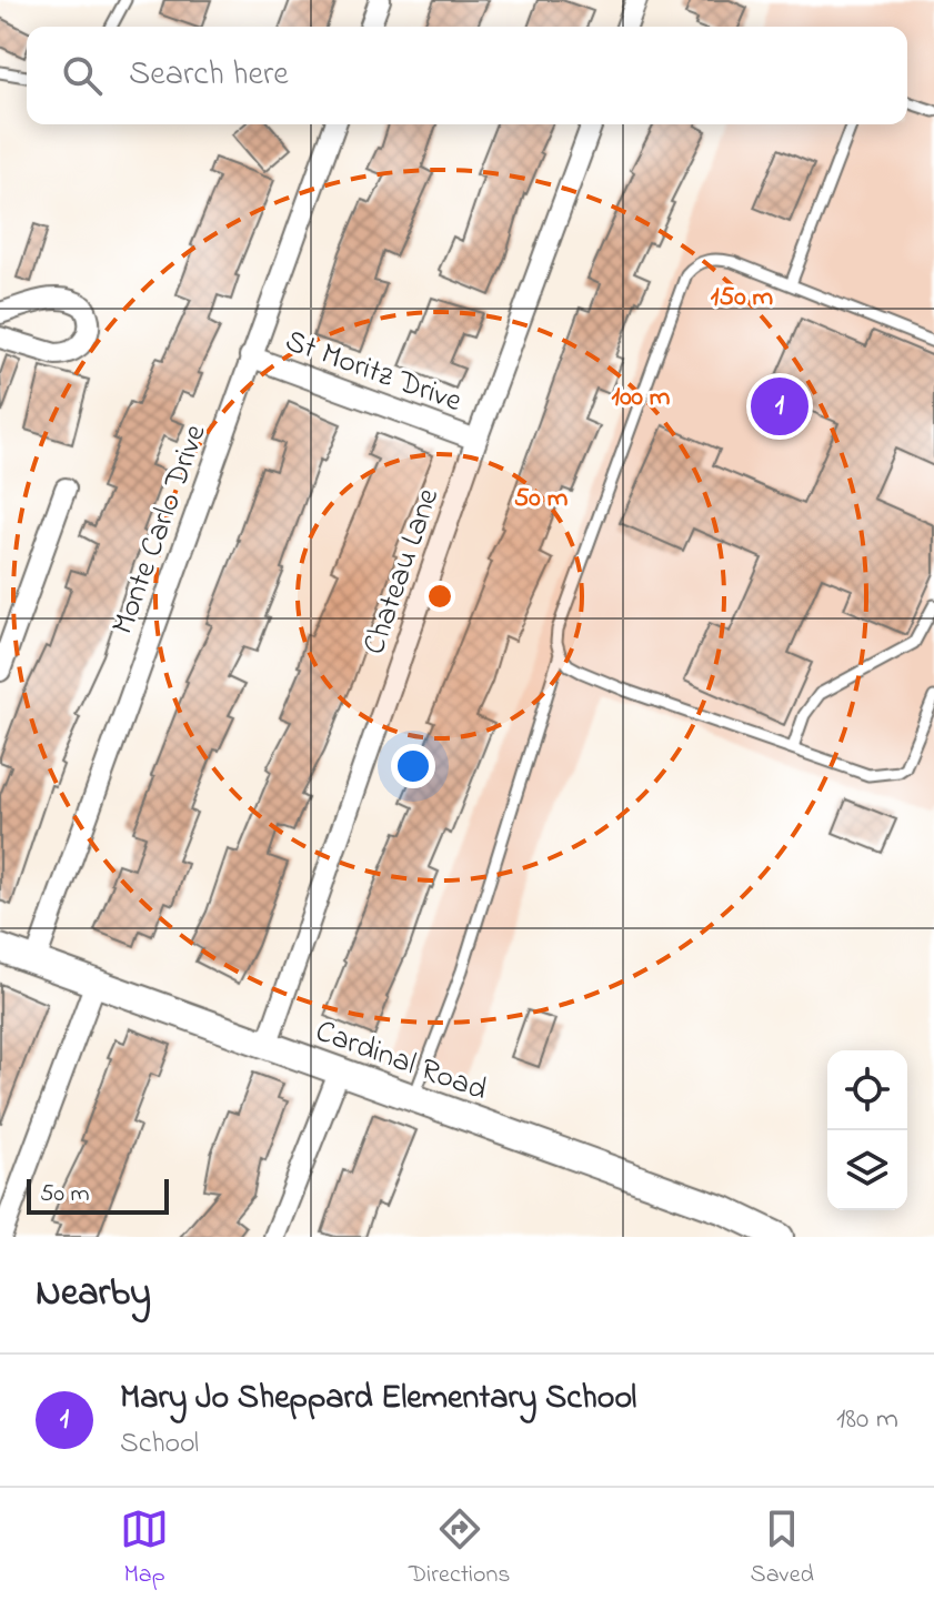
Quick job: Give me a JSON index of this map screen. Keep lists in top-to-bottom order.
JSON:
{
  "streets": {
    "street": [
      "St Moritz Drive",
      "Monte Carlo Drive",
      "Chateau Lane",
      "Cardinal Road"
    ]
  },
  "crossings": [
    ["St Moritz Drive", "Monte Carlo Drive"],
    ["St Moritz Drive", "Chateau Lane"],
    ["Monte Carlo Drive", "Cardinal Road"],
    ["Chateau Lane", "Cardinal Road"]
  ],
  "scale_bar": "50 m",
  "page": {
    "search": "Search here",
    "pins": "1",
    "scale": "50 m",
    "heading": "Nearby",
    "list": [
      {
        "mark": "1",
        "name": "Mary Jo Sheppard Elementary School",
        "note": "School",
        "value": "180 m"
      }
    ],
    "nav": ["Map", "Directions", "Saved"]
  },
  "rings": ["150 m", "100 m", "50 m"]
}
